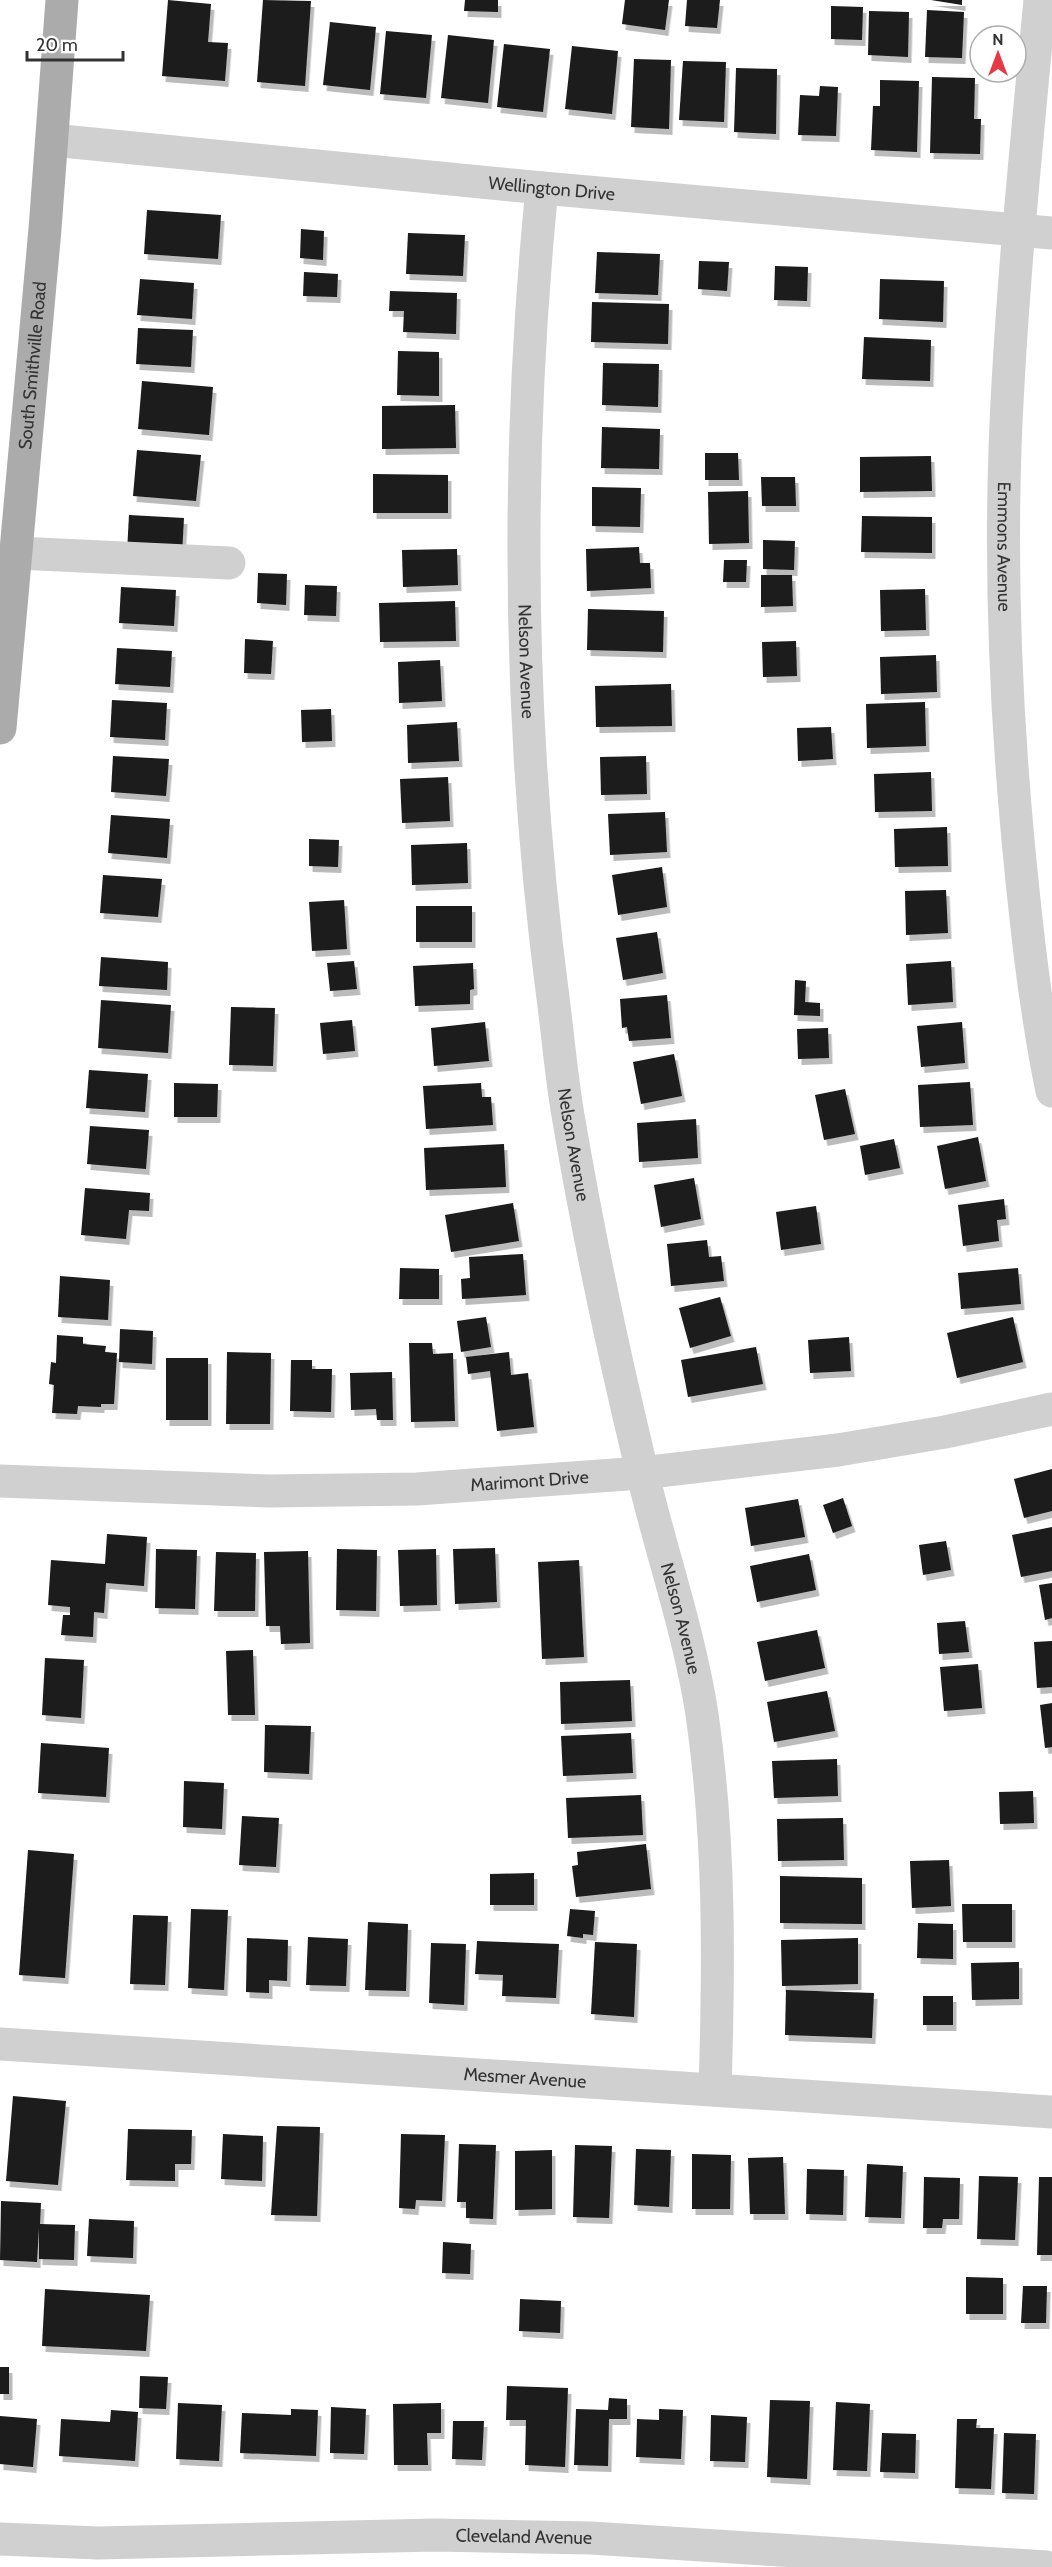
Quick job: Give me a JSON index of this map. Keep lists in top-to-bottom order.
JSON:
{
  "streets": {
    "main road": ["South Smithville Road"],
    "street": [
      "Wellington Drive",
      "Emmons Avenue",
      "Nelson Avenue",
      "Marimont Drive",
      "Mesmer Avenue",
      "Cleveland Avenue"
    ]
  },
  "crossings": [
    ["Wellington Drive", "South Smithville Road"],
    ["Wellington Drive", "Emmons Avenue"],
    ["Wellington Drive", "Nelson Avenue"],
    ["Nelson Avenue", "Marimont Drive"],
    ["Nelson Avenue", "Mesmer Avenue"]
  ],
  "scale_bar": "20 m",
  "north": "top"
}
